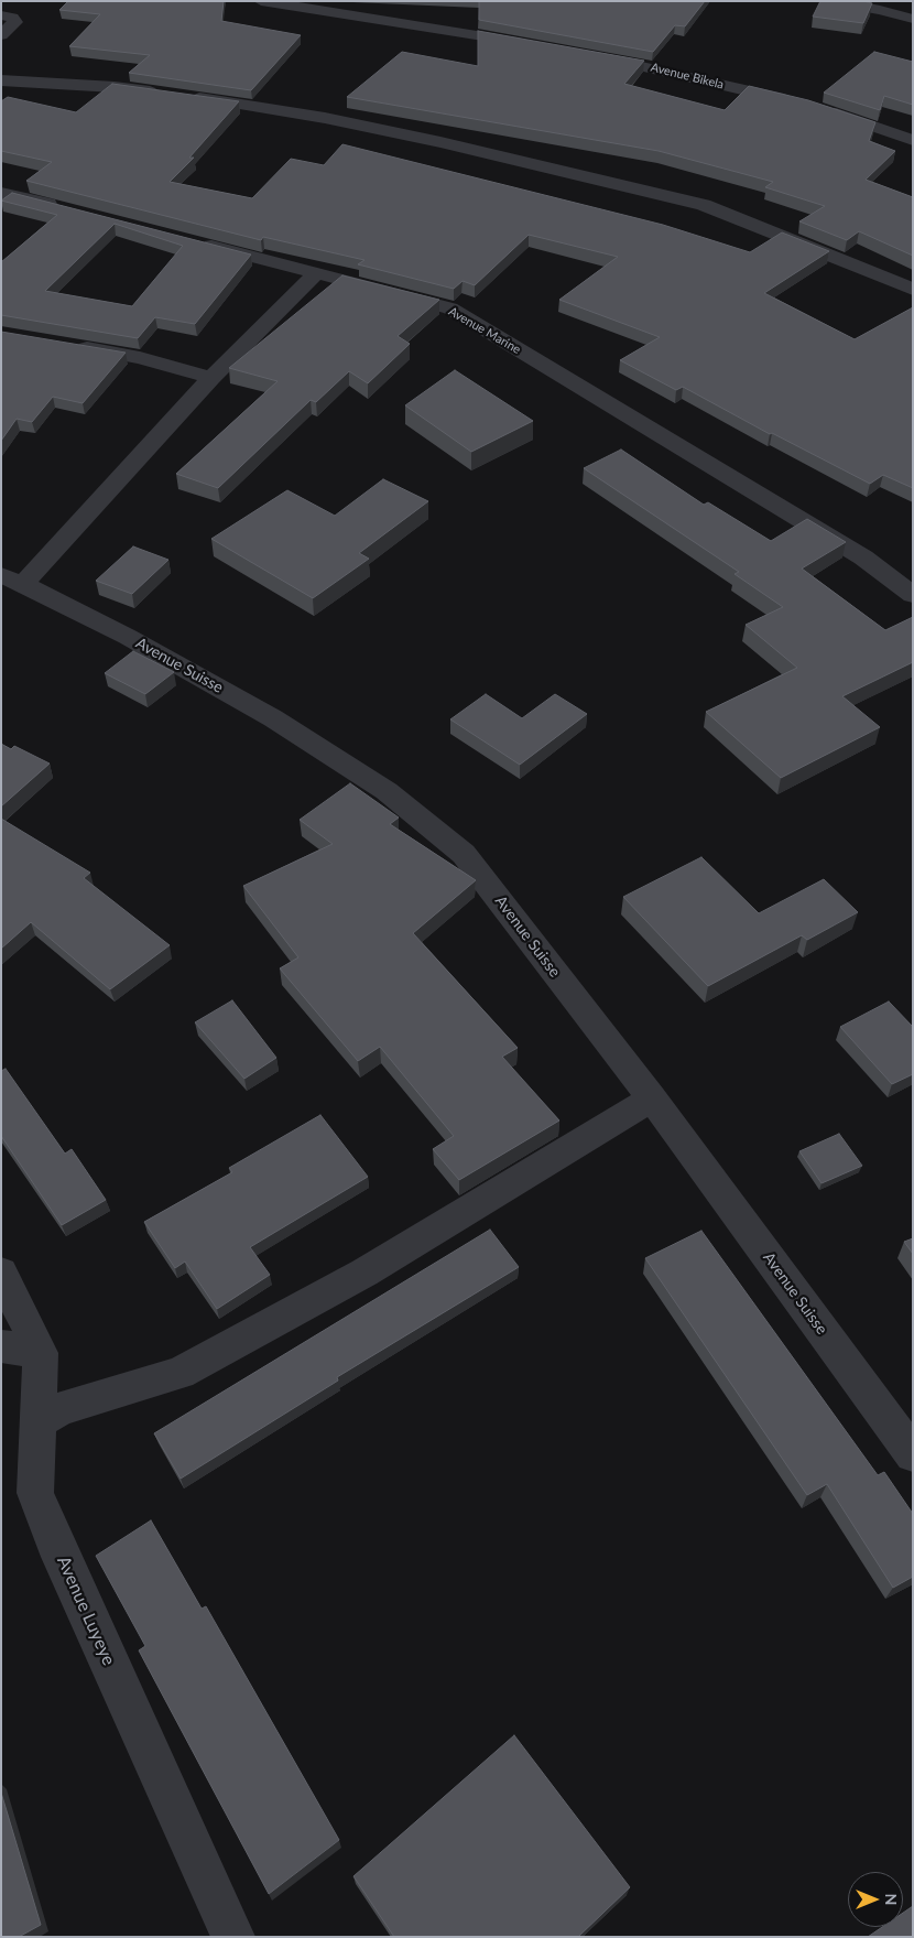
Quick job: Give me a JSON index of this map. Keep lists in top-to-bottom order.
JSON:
{
  "streets": {
    "street": [
      "Avenue Bikela",
      "Avenue Marine",
      "Avenue Suisse",
      "Avenue Luyeye"
    ]
  },
  "north": "right"
}
